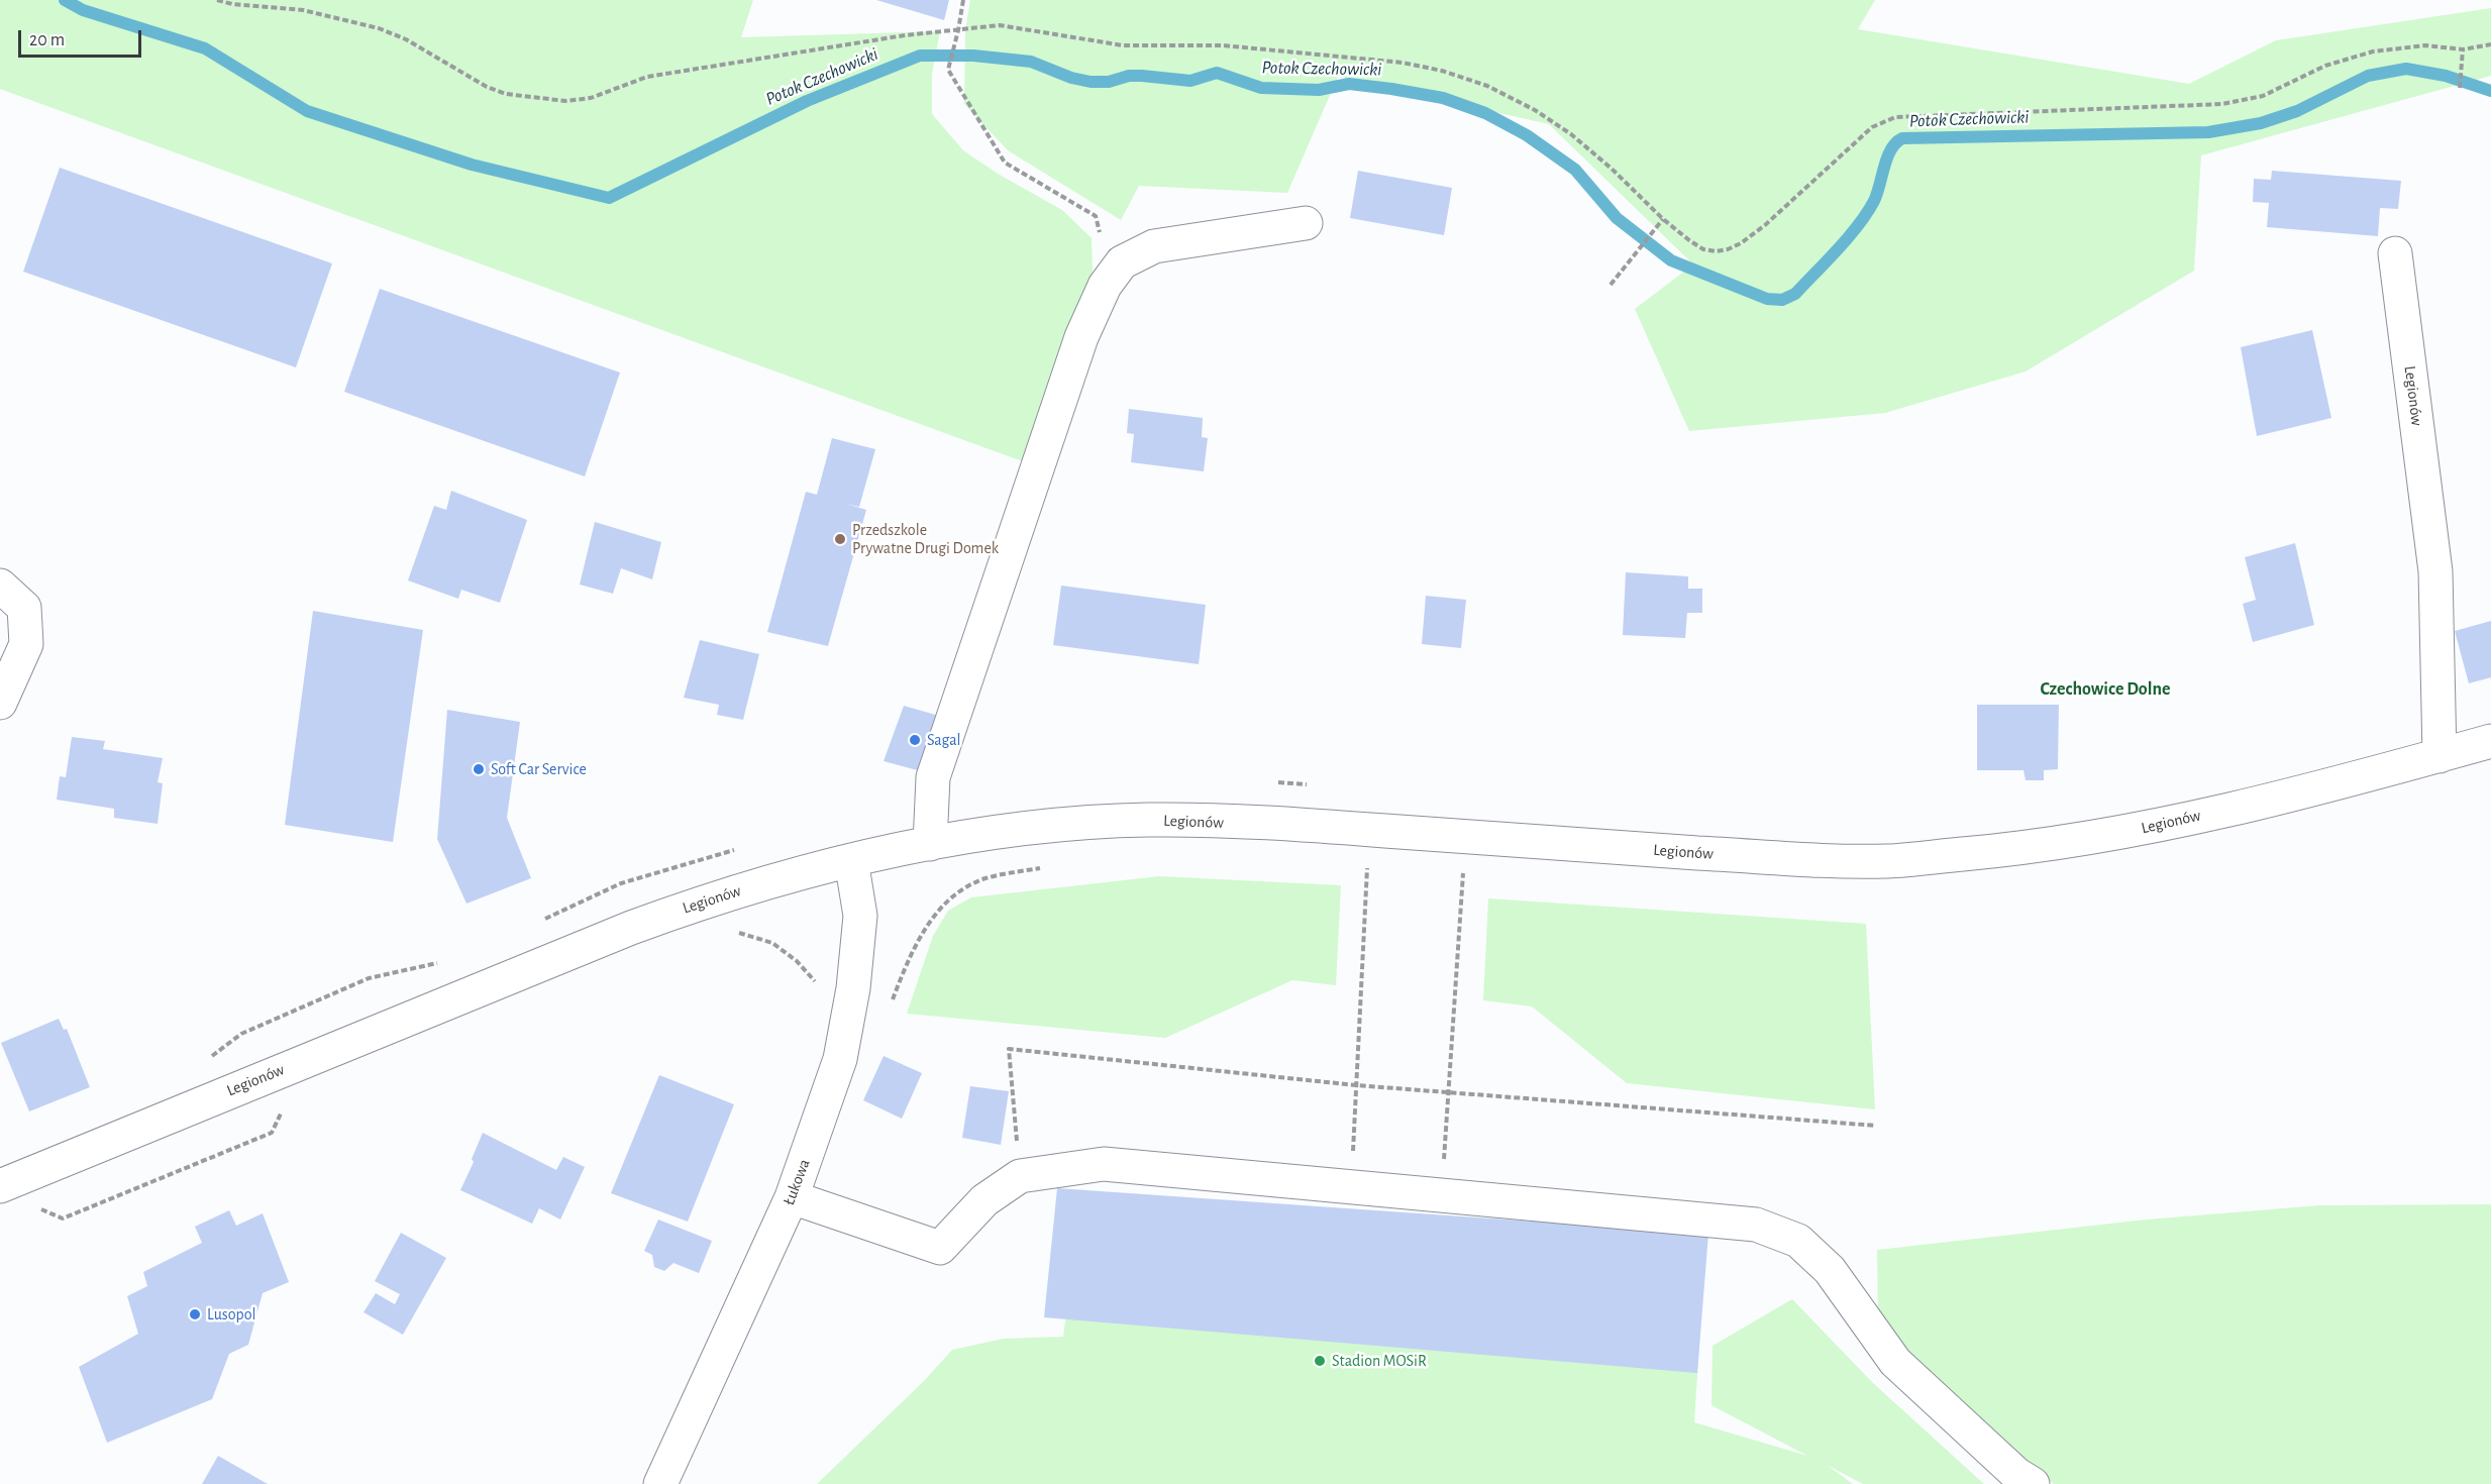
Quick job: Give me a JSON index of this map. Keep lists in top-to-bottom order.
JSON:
{
  "streets": {
    "street": ["Legionów", "Łukowa"]
  },
  "crossings": [
    ["Legionów", "Łukowa"]
  ],
  "districts": ["Czechowice Dolne"],
  "water": ["Potok Czechowicki"],
  "places": [
    "Przedszkole Prywatne Drugi Domek",
    "Sagal",
    "Soft Car Service",
    "Lusopol",
    "Stadion MOSiR"
  ],
  "scale_bar": "20 m"
}
